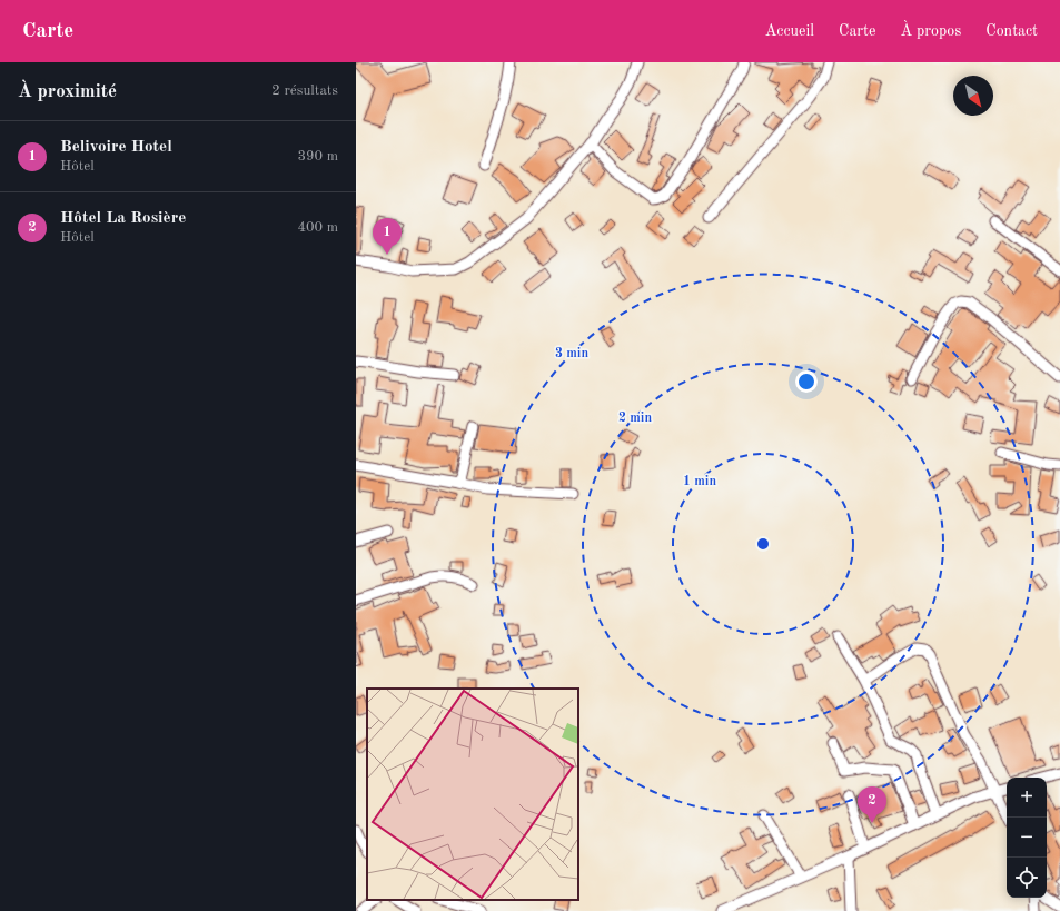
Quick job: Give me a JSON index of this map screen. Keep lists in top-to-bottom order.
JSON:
{
  "north": "bottom right",
  "page": {
    "header": "Carte",
    "nav": [
      "Accueil",
      "Carte",
      "À propos",
      "Contact"
    ],
    "heading": ["À proximité", "2 résultats"],
    "list": [
      {
        "mark": "1",
        "name": "Belivoire Hotel",
        "note": "Hôtel",
        "value": "390 m"
      },
      {
        "mark": "2",
        "name": "Hôtel La Rosière",
        "note": "Hôtel",
        "value": "400 m"
      }
    ],
    "pins": ["1", "2"],
    "map_buttons": ["+", "−"]
  },
  "rings": ["3 min", "2 min", "1 min"]
}
